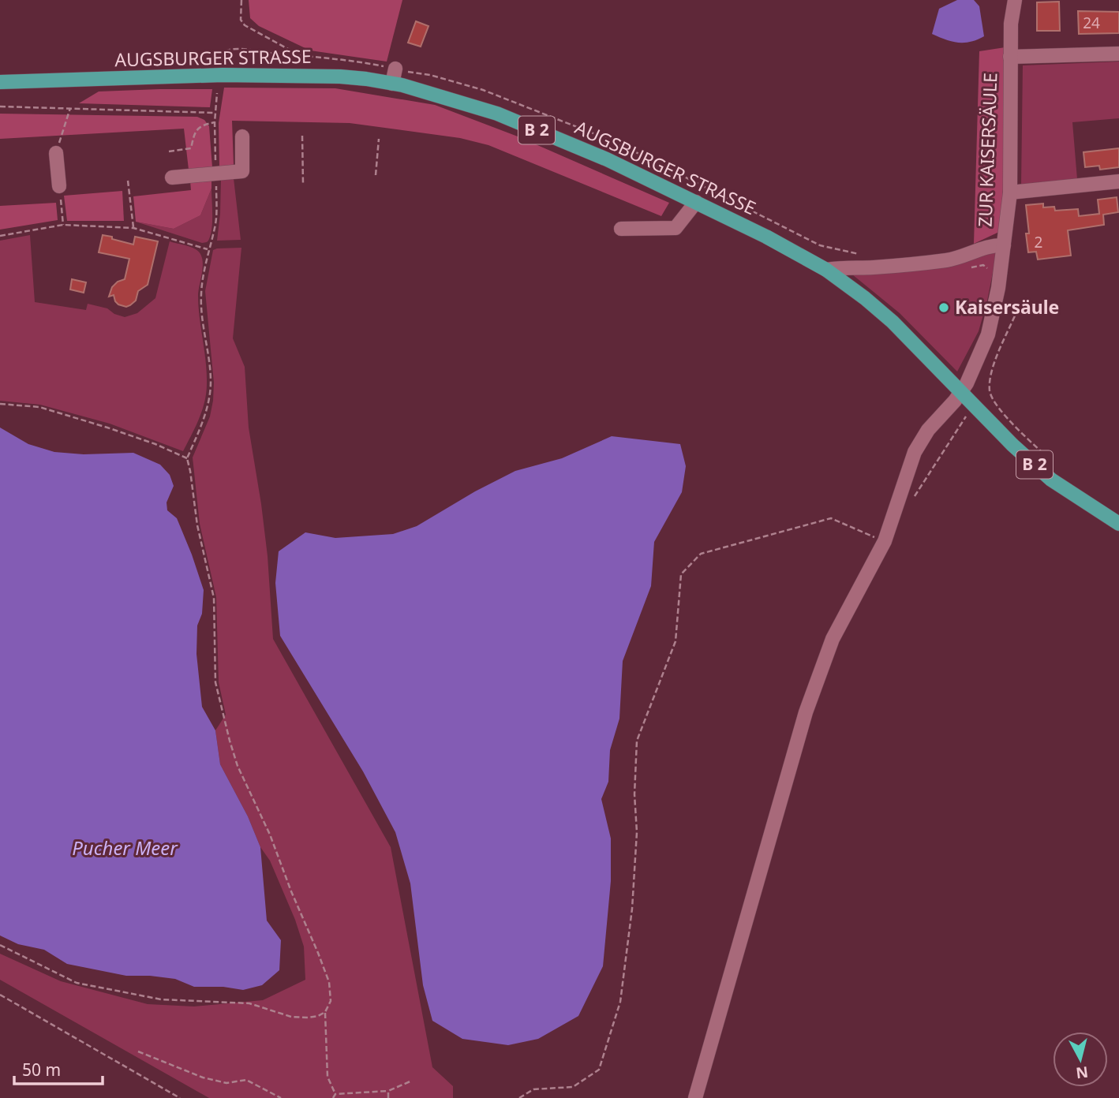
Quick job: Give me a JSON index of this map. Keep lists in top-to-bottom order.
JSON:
{
  "streets": {
    "main road": ["AUGSBURGER STRASSE", "B 2"],
    "street": ["ZUR KAISERSÄULE"]
  },
  "crossings": [
    ["AUGSBURGER STRASSE", "ZUR KAISERSÄULE"]
  ],
  "water": ["Pucher Meer"],
  "places": ["Kaisersäule"],
  "house_numbers": ["24", "2"],
  "scale_bar": "50 m",
  "north": "bottom"
}
